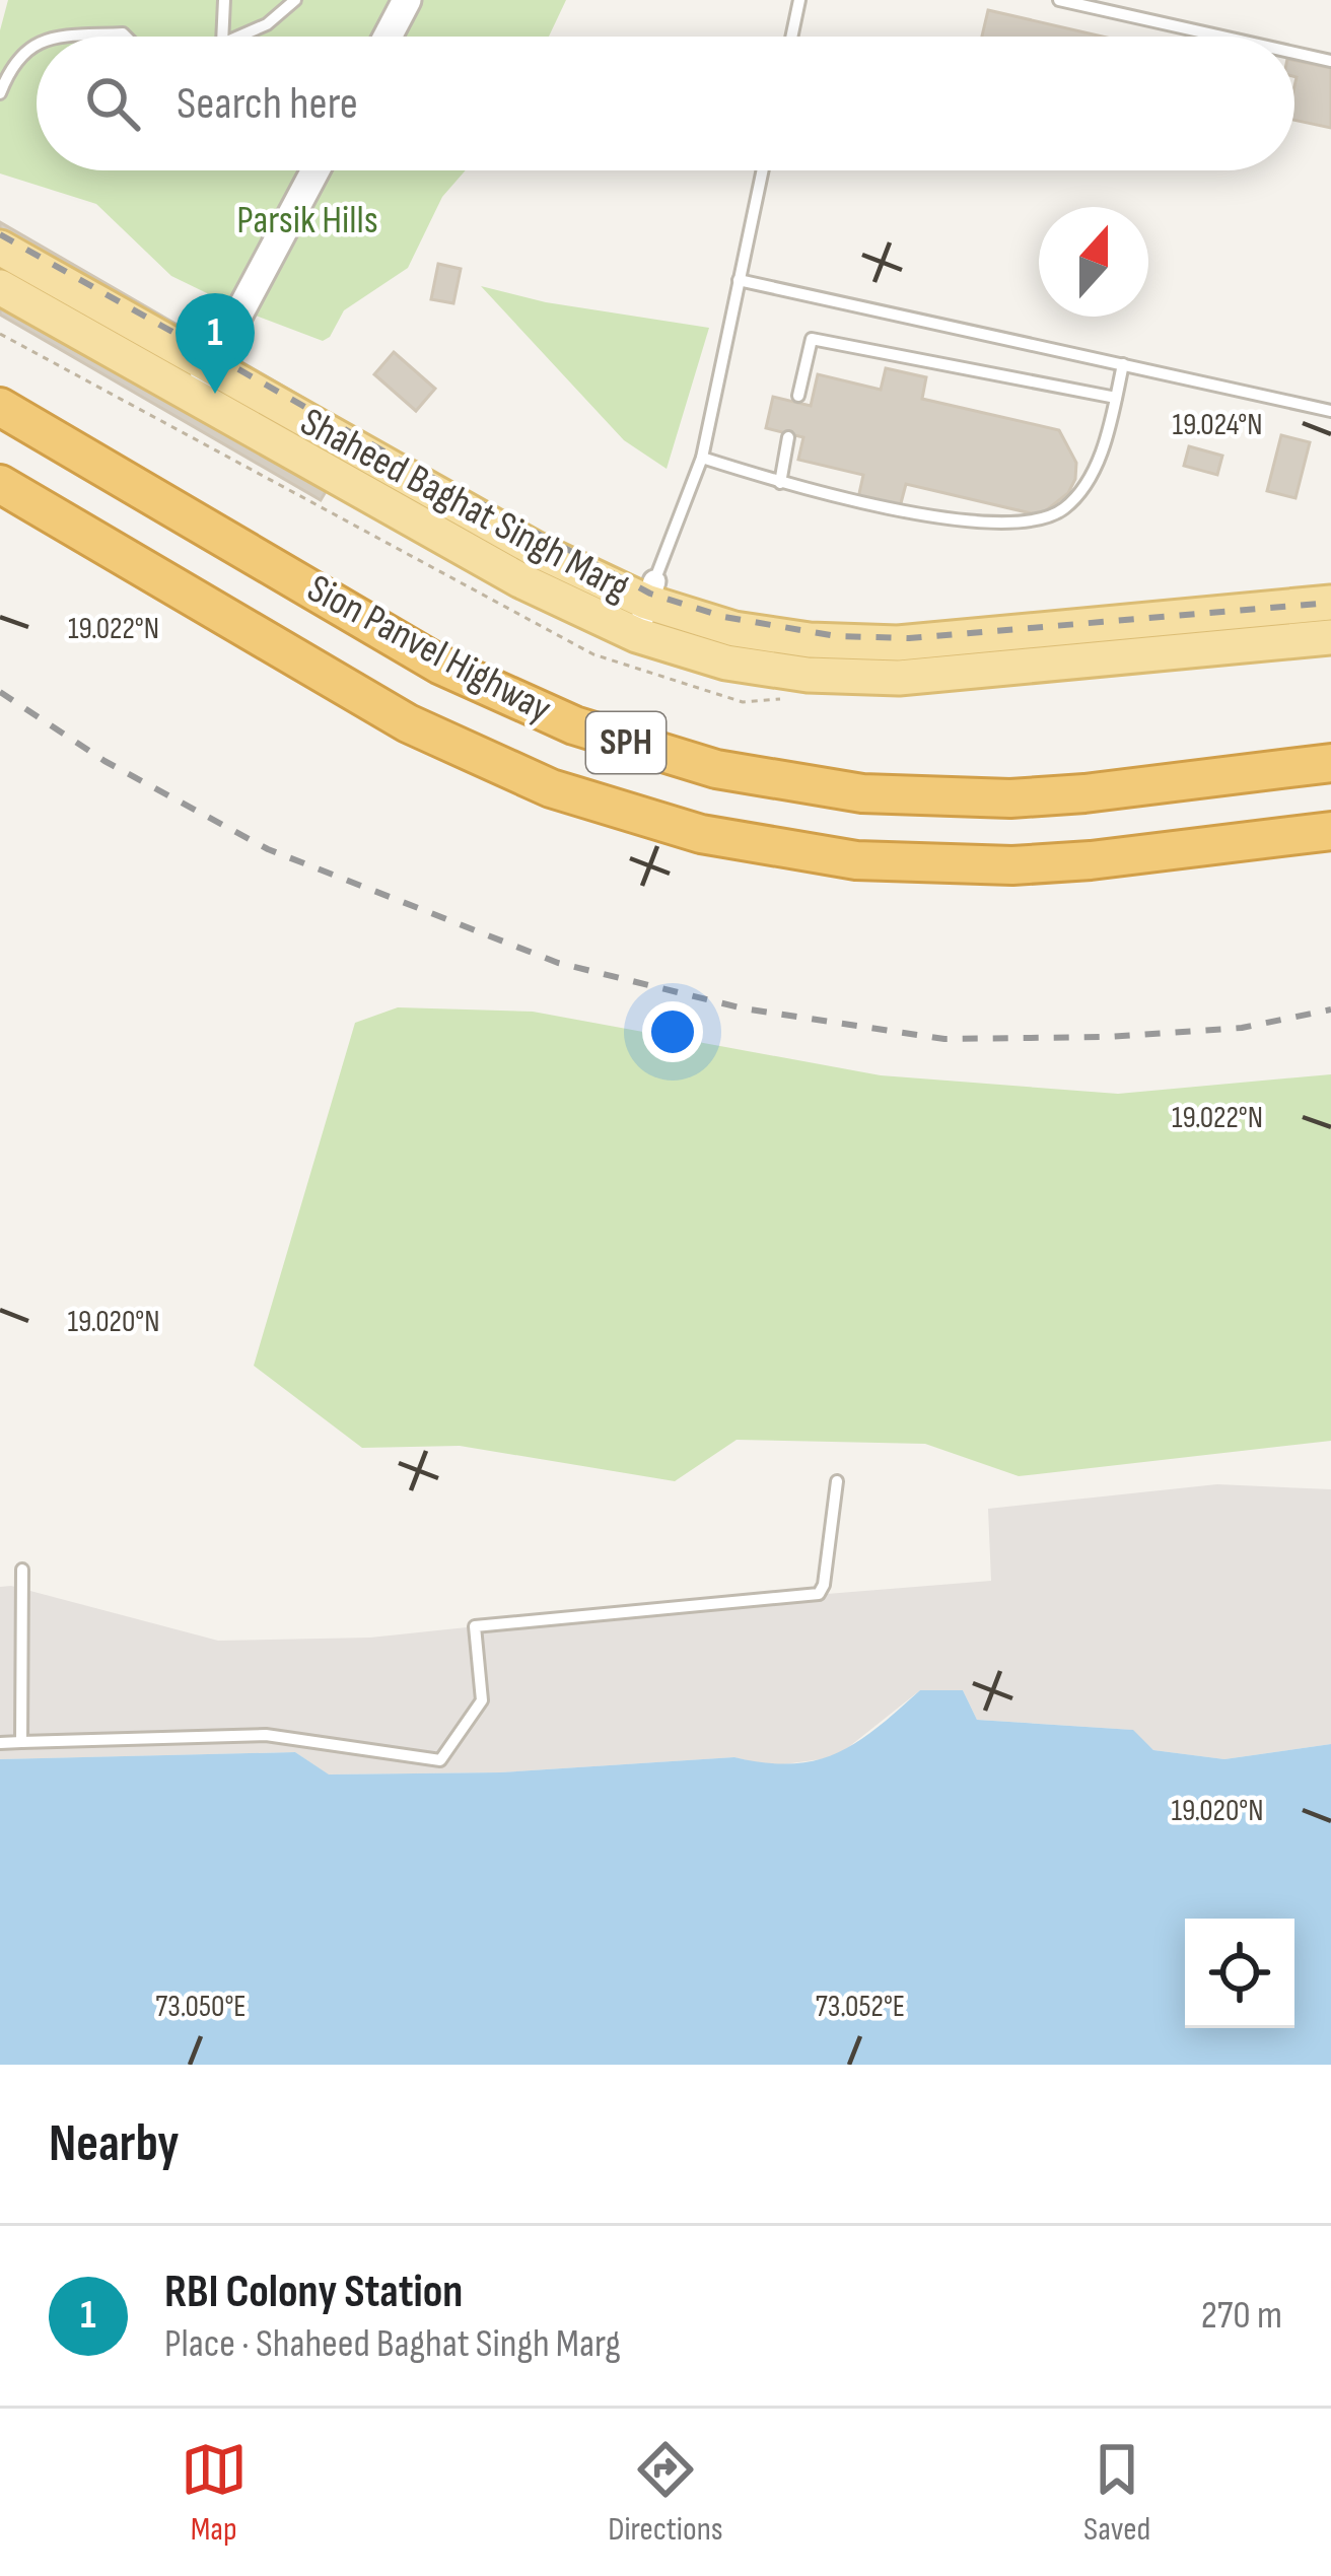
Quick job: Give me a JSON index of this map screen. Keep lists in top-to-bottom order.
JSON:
{
  "streets": {
    "highway": ["Sion Panvel Highway", "SPH"],
    "main road": ["Shaheed Baghat Singh Marg"]
  },
  "parks": ["Parsik Hills"],
  "north": "top",
  "page": {
    "search": "Search here",
    "pins": "1",
    "heading": "Nearby",
    "list": [
      {
        "mark": "1",
        "name": "RBI Colony Station",
        "note": "Place · Shaheed Baghat Singh Marg",
        "value": "270 m"
      }
    ],
    "nav": ["Map", "Directions", "Saved"]
  },
  "coordinates": [
    "19.024°N",
    "19.022°N",
    "19.020°N",
    "73.050°E",
    "73.052°E"
  ]
}
